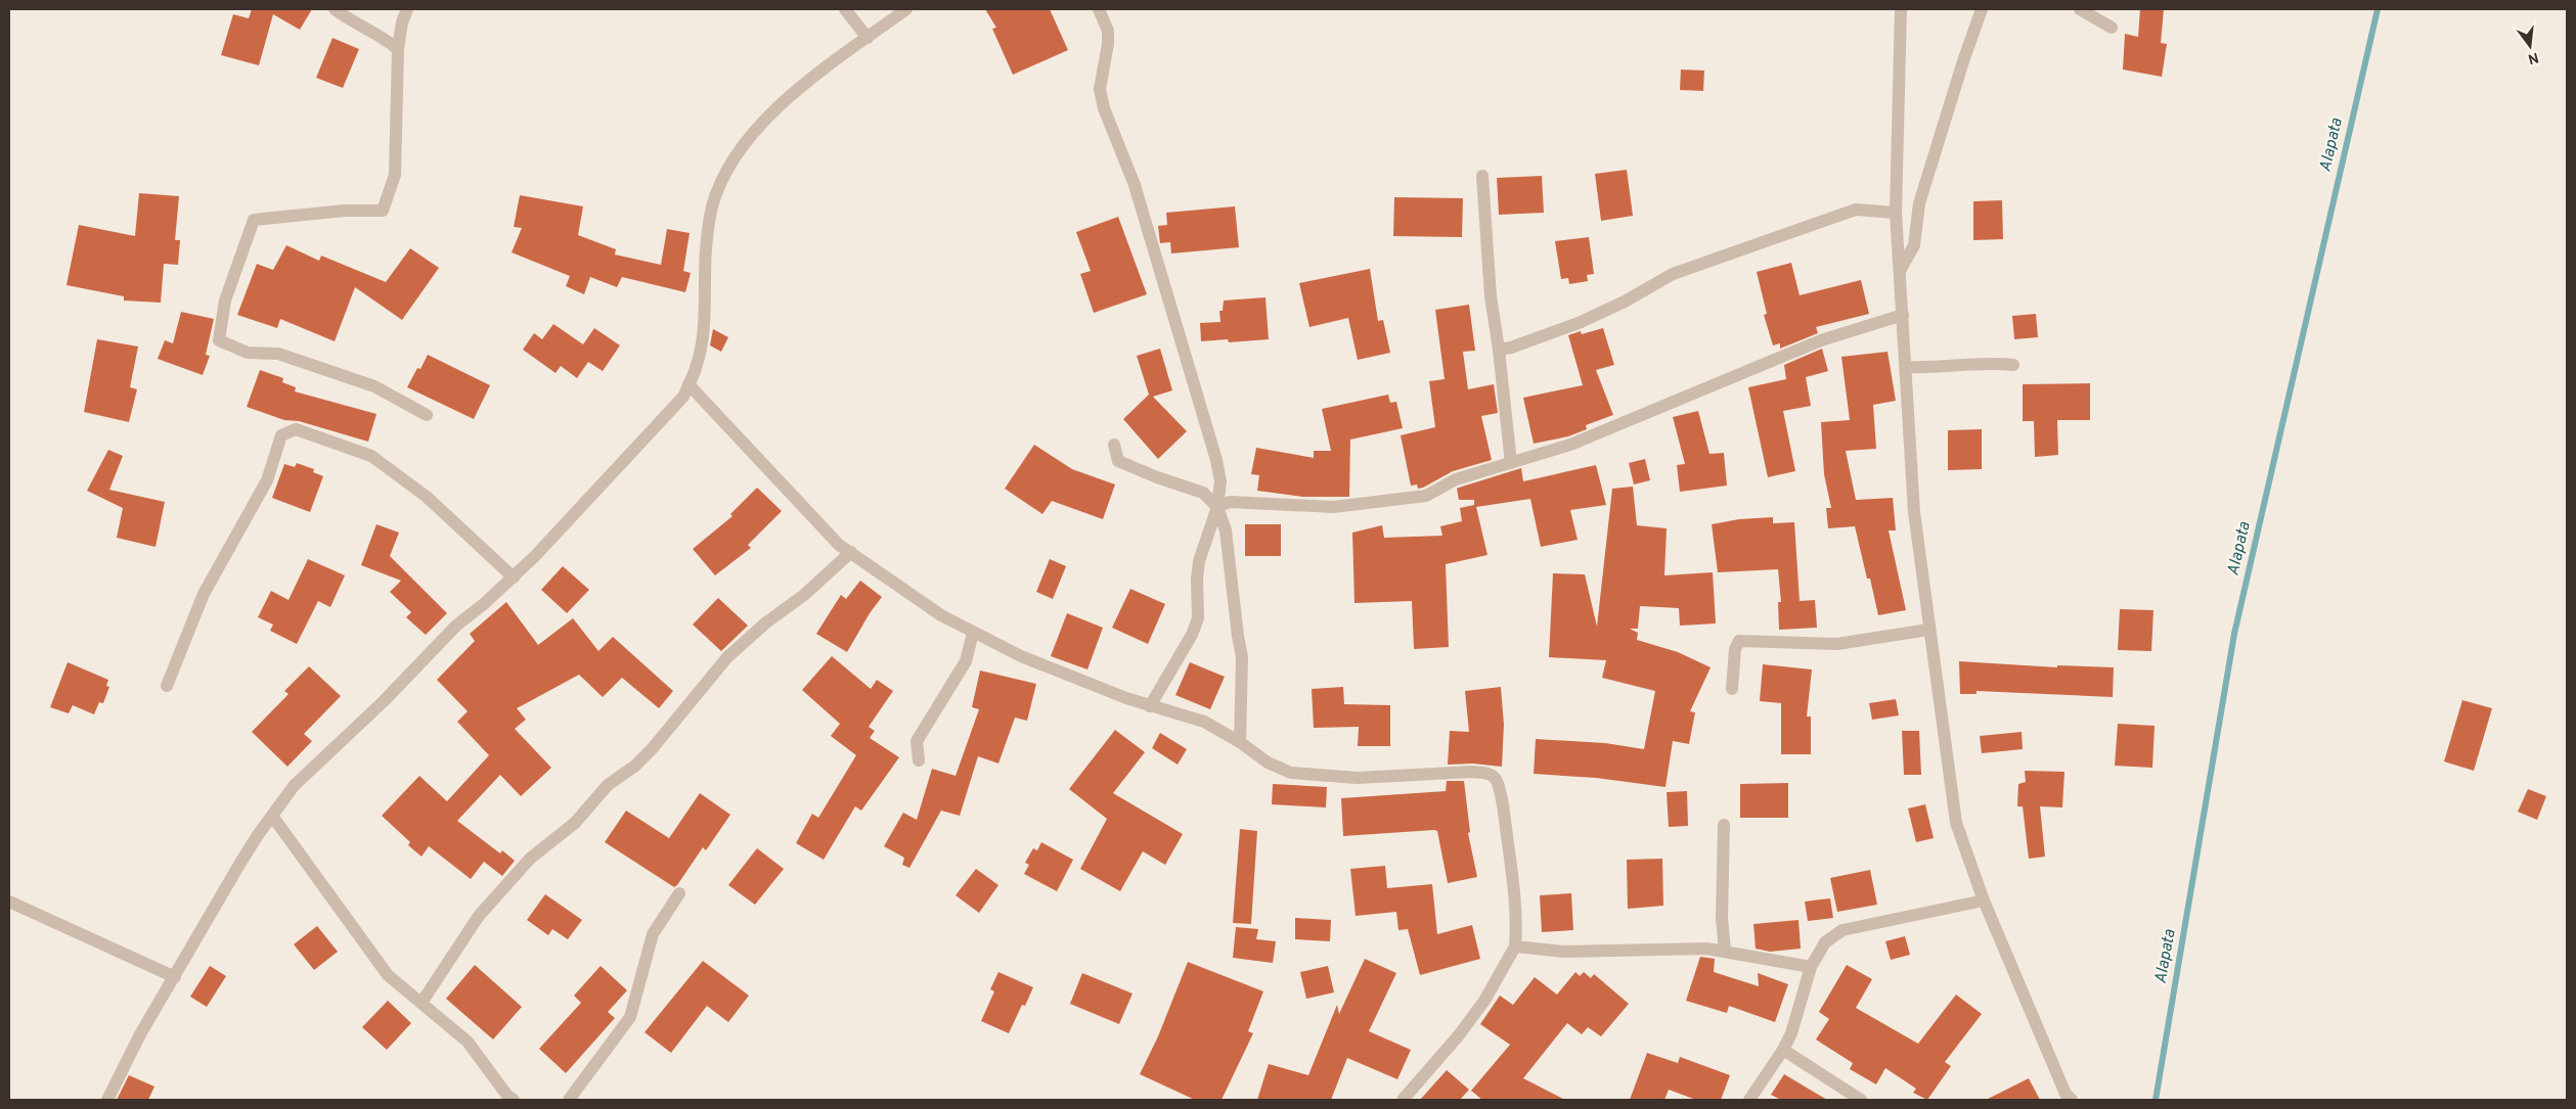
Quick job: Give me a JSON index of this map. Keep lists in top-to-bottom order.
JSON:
{
  "water": ["Alapata"],
  "north": "bottom"
}
